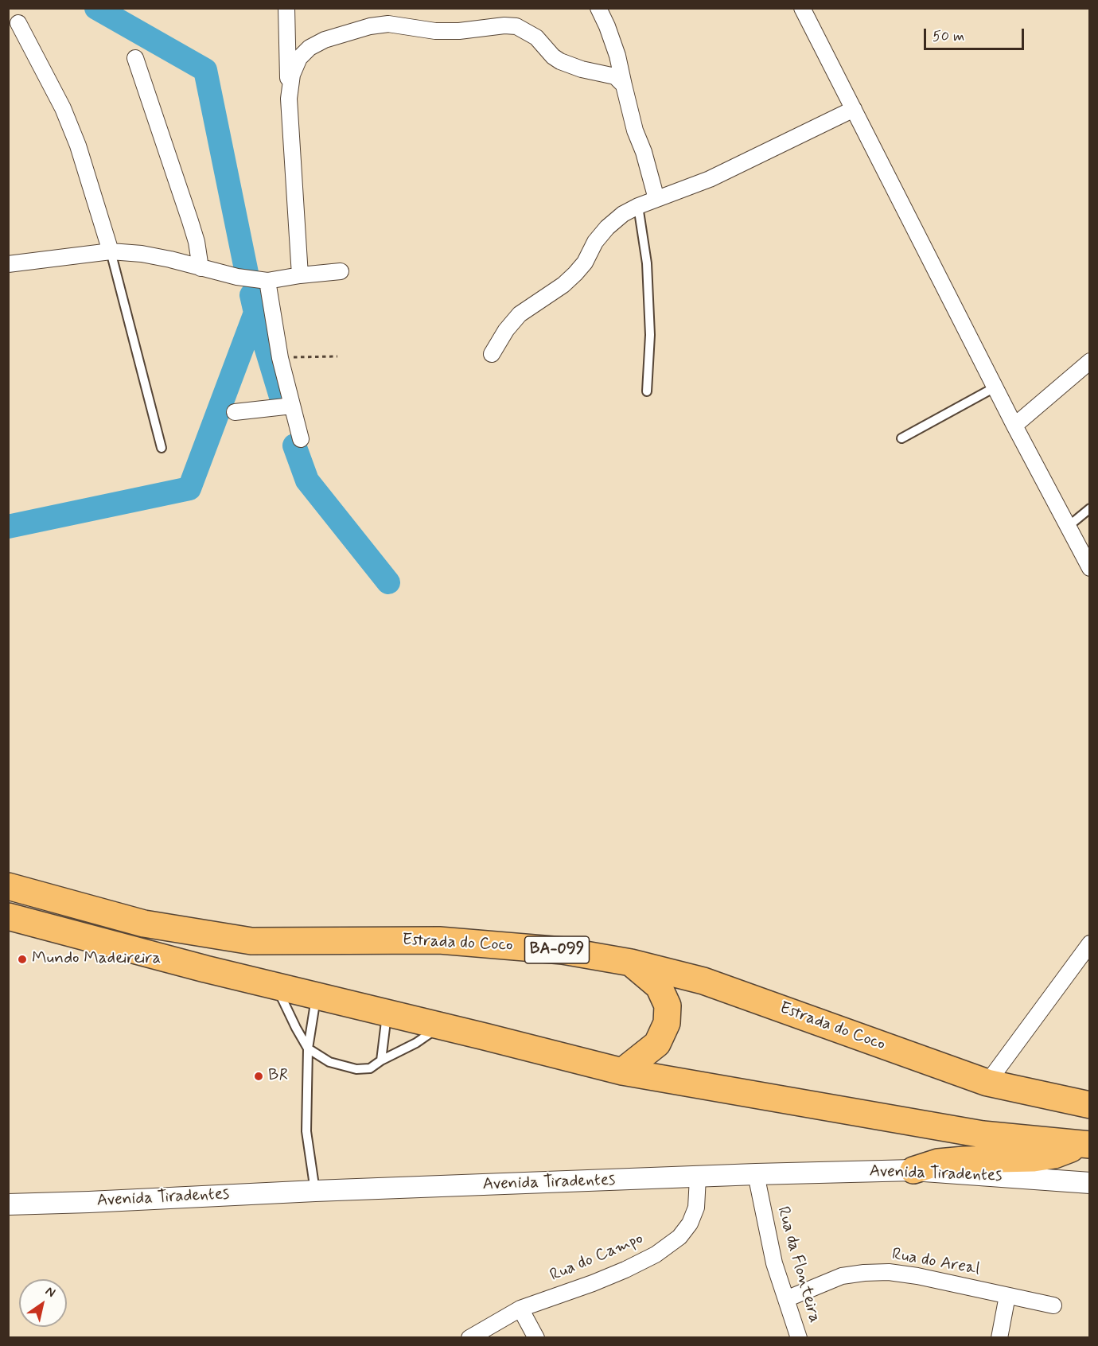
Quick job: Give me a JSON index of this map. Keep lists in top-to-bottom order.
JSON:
{
  "streets": {
    "highway": ["Estrada do Coco", "BA-099"],
    "street": [
      "Avenida Tiradentes",
      "Rua do Campo",
      "Rua do Areal",
      "Rua da Flonteira"
    ]
  },
  "crossings": [
    ["Avenida Tiradentes", "Rua do Campo"],
    ["Avenida Tiradentes", "Rua da Flonteira"],
    ["Rua do Areal", "Rua da Flonteira"]
  ],
  "places": ["Mundo Madeireira", "BR"],
  "scale_bar": "50 m",
  "north": "top right"
}
